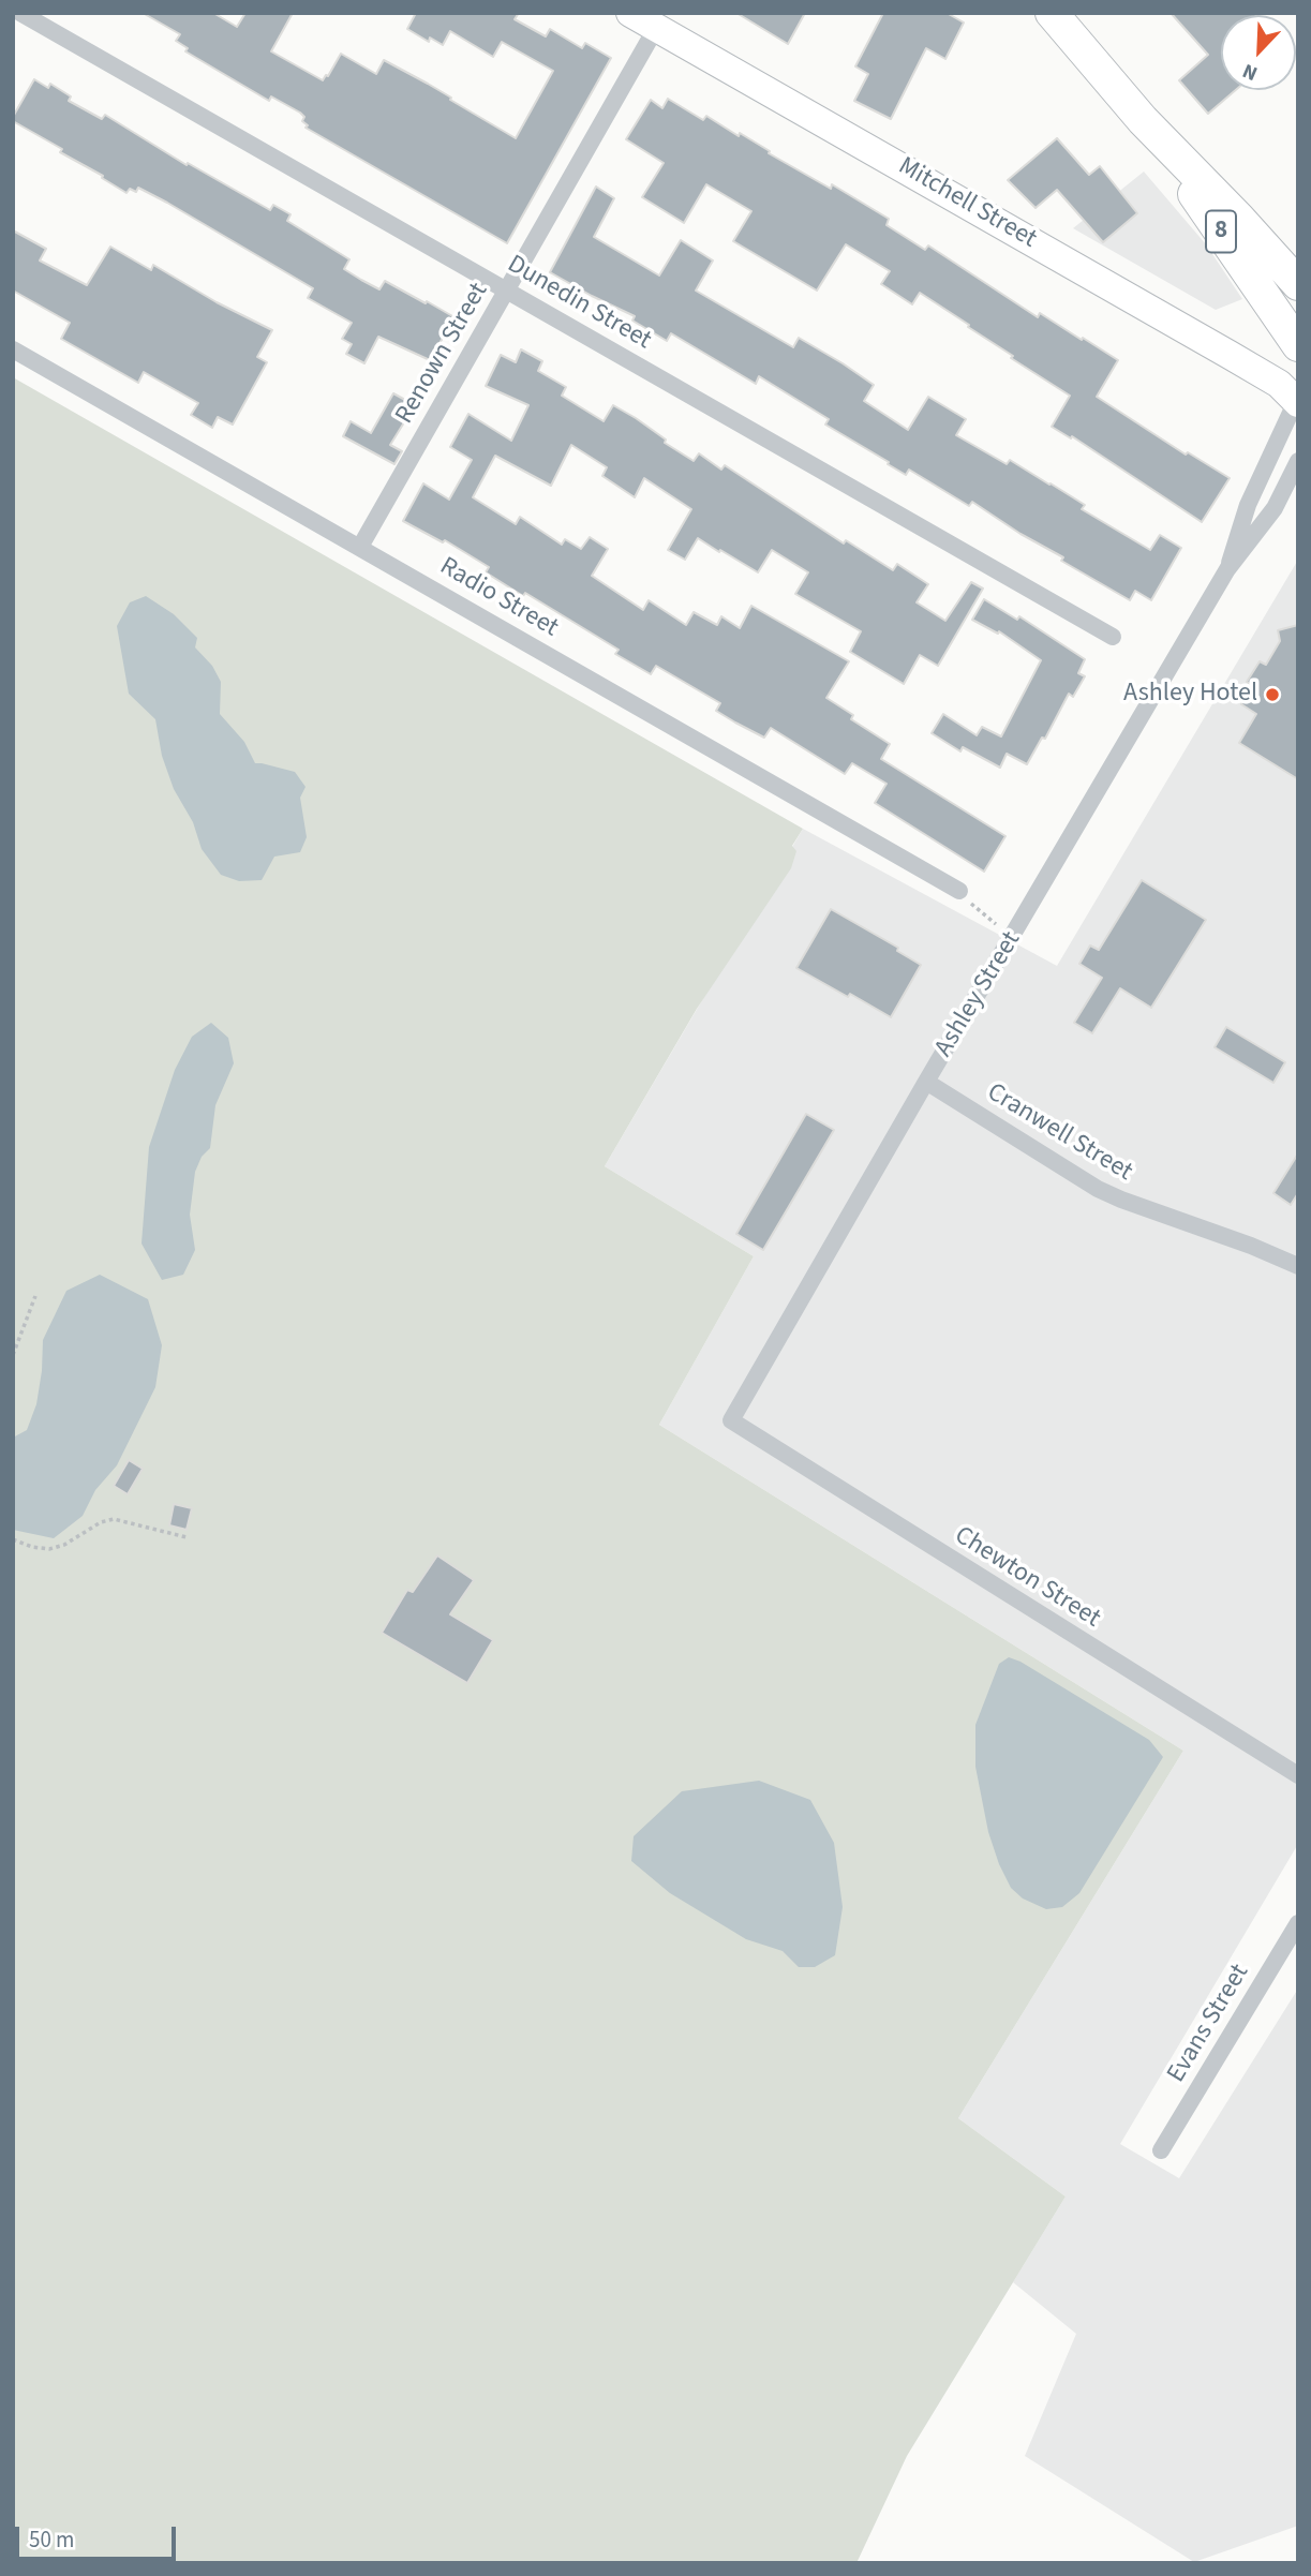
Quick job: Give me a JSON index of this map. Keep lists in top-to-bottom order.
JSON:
{
  "streets": {
    "highway": ["8"],
    "main road": ["Mitchell Street"],
    "street": [
      "Dunedin Street",
      "Renown Street",
      "Radio Street",
      "Ashley Street",
      "Cranwell Street",
      "Chewton Street",
      "Evans Street"
    ]
  },
  "crossings": [
    ["Mitchell Street", "Renown Street"],
    ["Mitchell Street", "Ashley Street"],
    ["Dunedin Street", "Renown Street"],
    ["Renown Street", "Radio Street"],
    ["Ashley Street", "Cranwell Street"],
    ["Ashley Street", "Chewton Street"]
  ],
  "places": ["Ashley Hotel"],
  "scale_bar": "50 m",
  "north": "bottom left"
}
